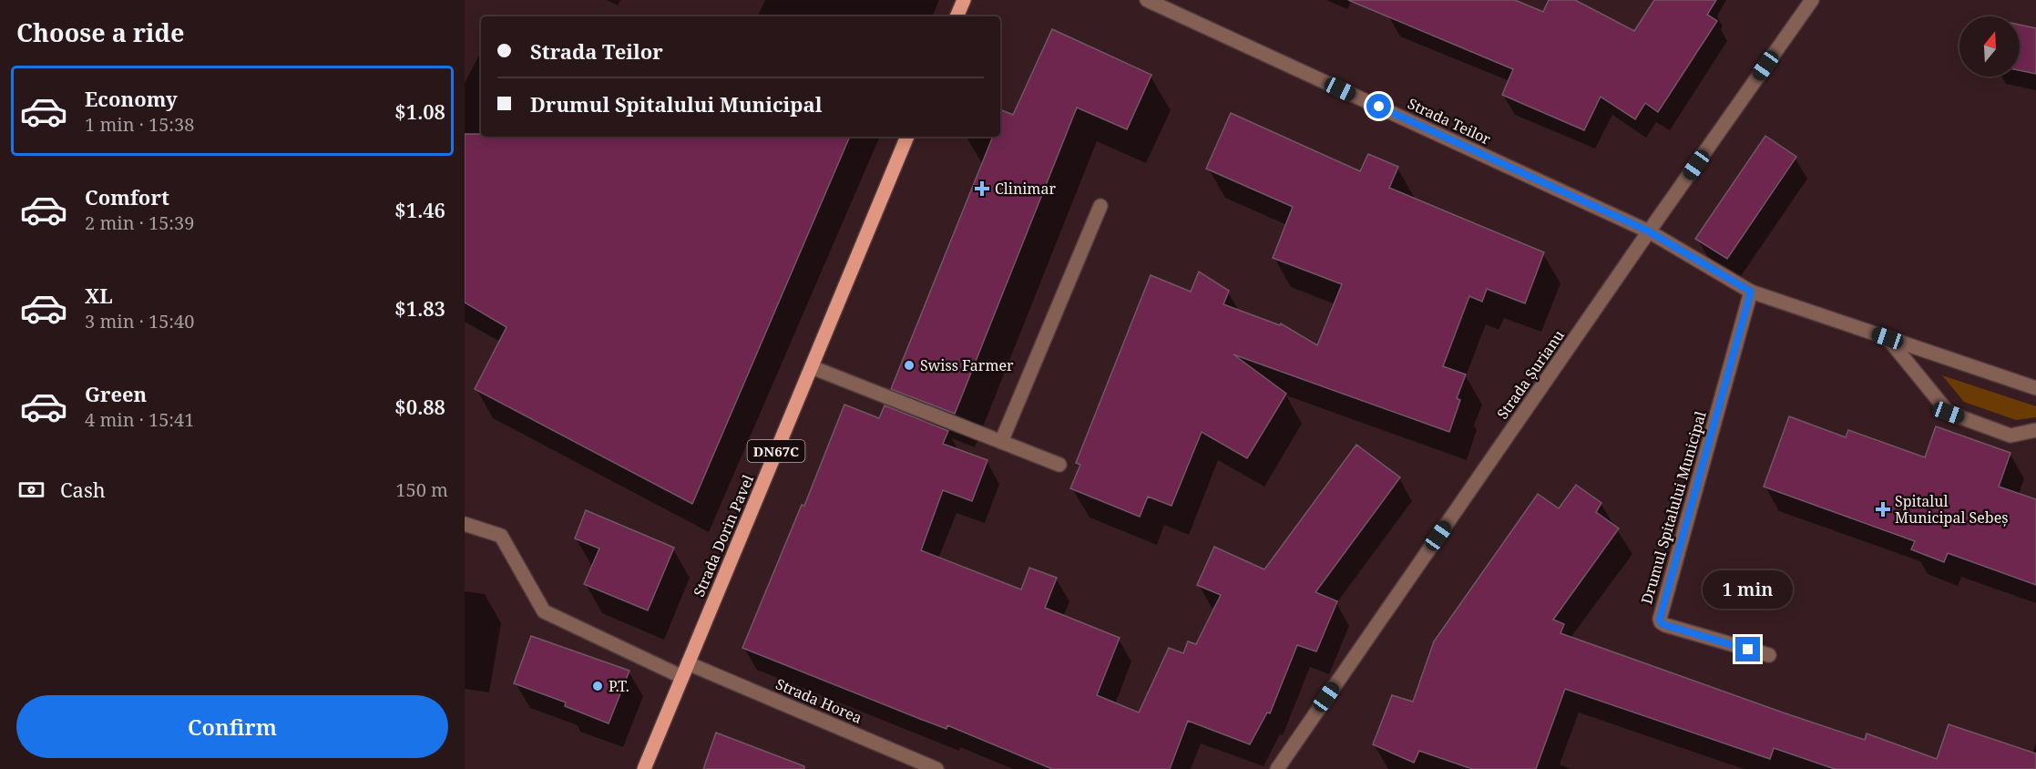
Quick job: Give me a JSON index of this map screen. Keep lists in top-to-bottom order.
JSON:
{
  "streets": {
    "main road": ["DN67C", "Strada Dorin Pavel"],
    "street": [
      "Strada Teilor",
      "Strada Șurianu",
      "Drumul Spitalului Municipal",
      "Strada Horea"
    ]
  },
  "crossings": [
    ["Strada Teilor", "Strada Șurianu"],
    ["Strada Dorin Pavel", "Strada Horea"]
  ],
  "places": {
    "health": ["Clinimar", "Spitalul Municipal Sebeș"],
    "other": ["Swiss Farmer", "P.T."]
  },
  "north": "top",
  "page": {
    "heading": "Choose a ride",
    "banner": ["Strada Teilor", "Drumul Spitalului Municipal"],
    "list": [
      {
        "name": "Economy",
        "note": "1 min · 15:38",
        "value": "$1.08"
      },
      {
        "name": "Comfort",
        "note": "2 min · 15:39",
        "value": "$1.46"
      },
      {
        "name": "XL",
        "note": "3 min · 15:40",
        "value": "$1.83"
      },
      {
        "name": "Green",
        "note": "4 min · 15:41",
        "value": "$0.88"
      }
    ],
    "pay": ["Cash", "150 m"],
    "bubble": "1 min",
    "buttons": "Confirm"
  }
}
